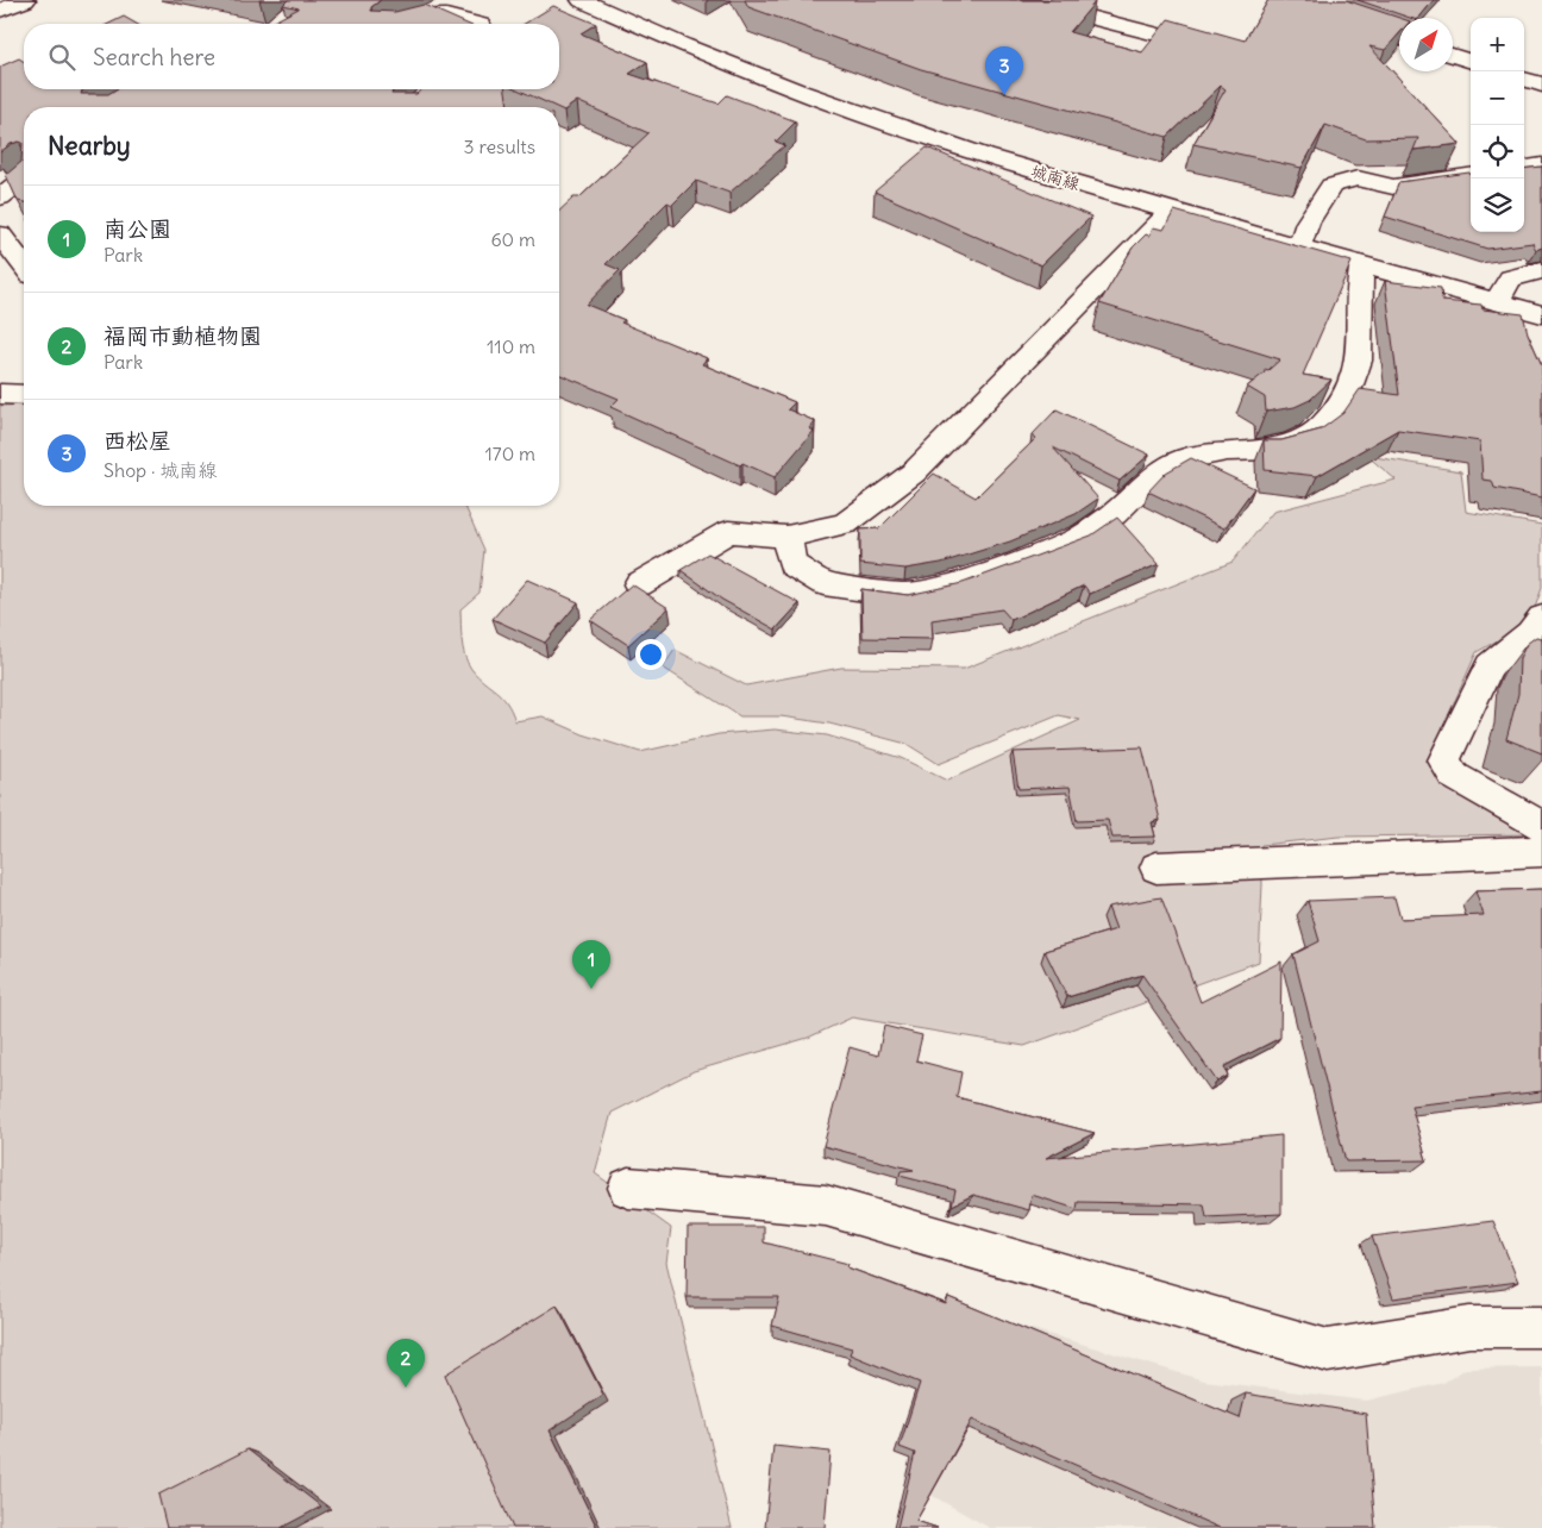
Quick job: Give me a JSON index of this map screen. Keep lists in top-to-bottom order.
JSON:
{
  "streets": {
    "street": ["城南線"]
  },
  "north": "top right",
  "page": {
    "map_buttons": ["+", "−"],
    "search": "Search here",
    "pins": ["3", "1", "2"],
    "heading": ["Nearby", "3 results"],
    "list": [
      {
        "mark": "1",
        "name": "南公園",
        "note": "Park",
        "value": "60 m"
      },
      {
        "mark": "2",
        "name": "福岡市動植物園",
        "note": "Park",
        "value": "110 m"
      },
      {
        "mark": "3",
        "name": "西松屋",
        "note": "Shop · 城南線",
        "value": "170 m"
      }
    ]
  }
}
